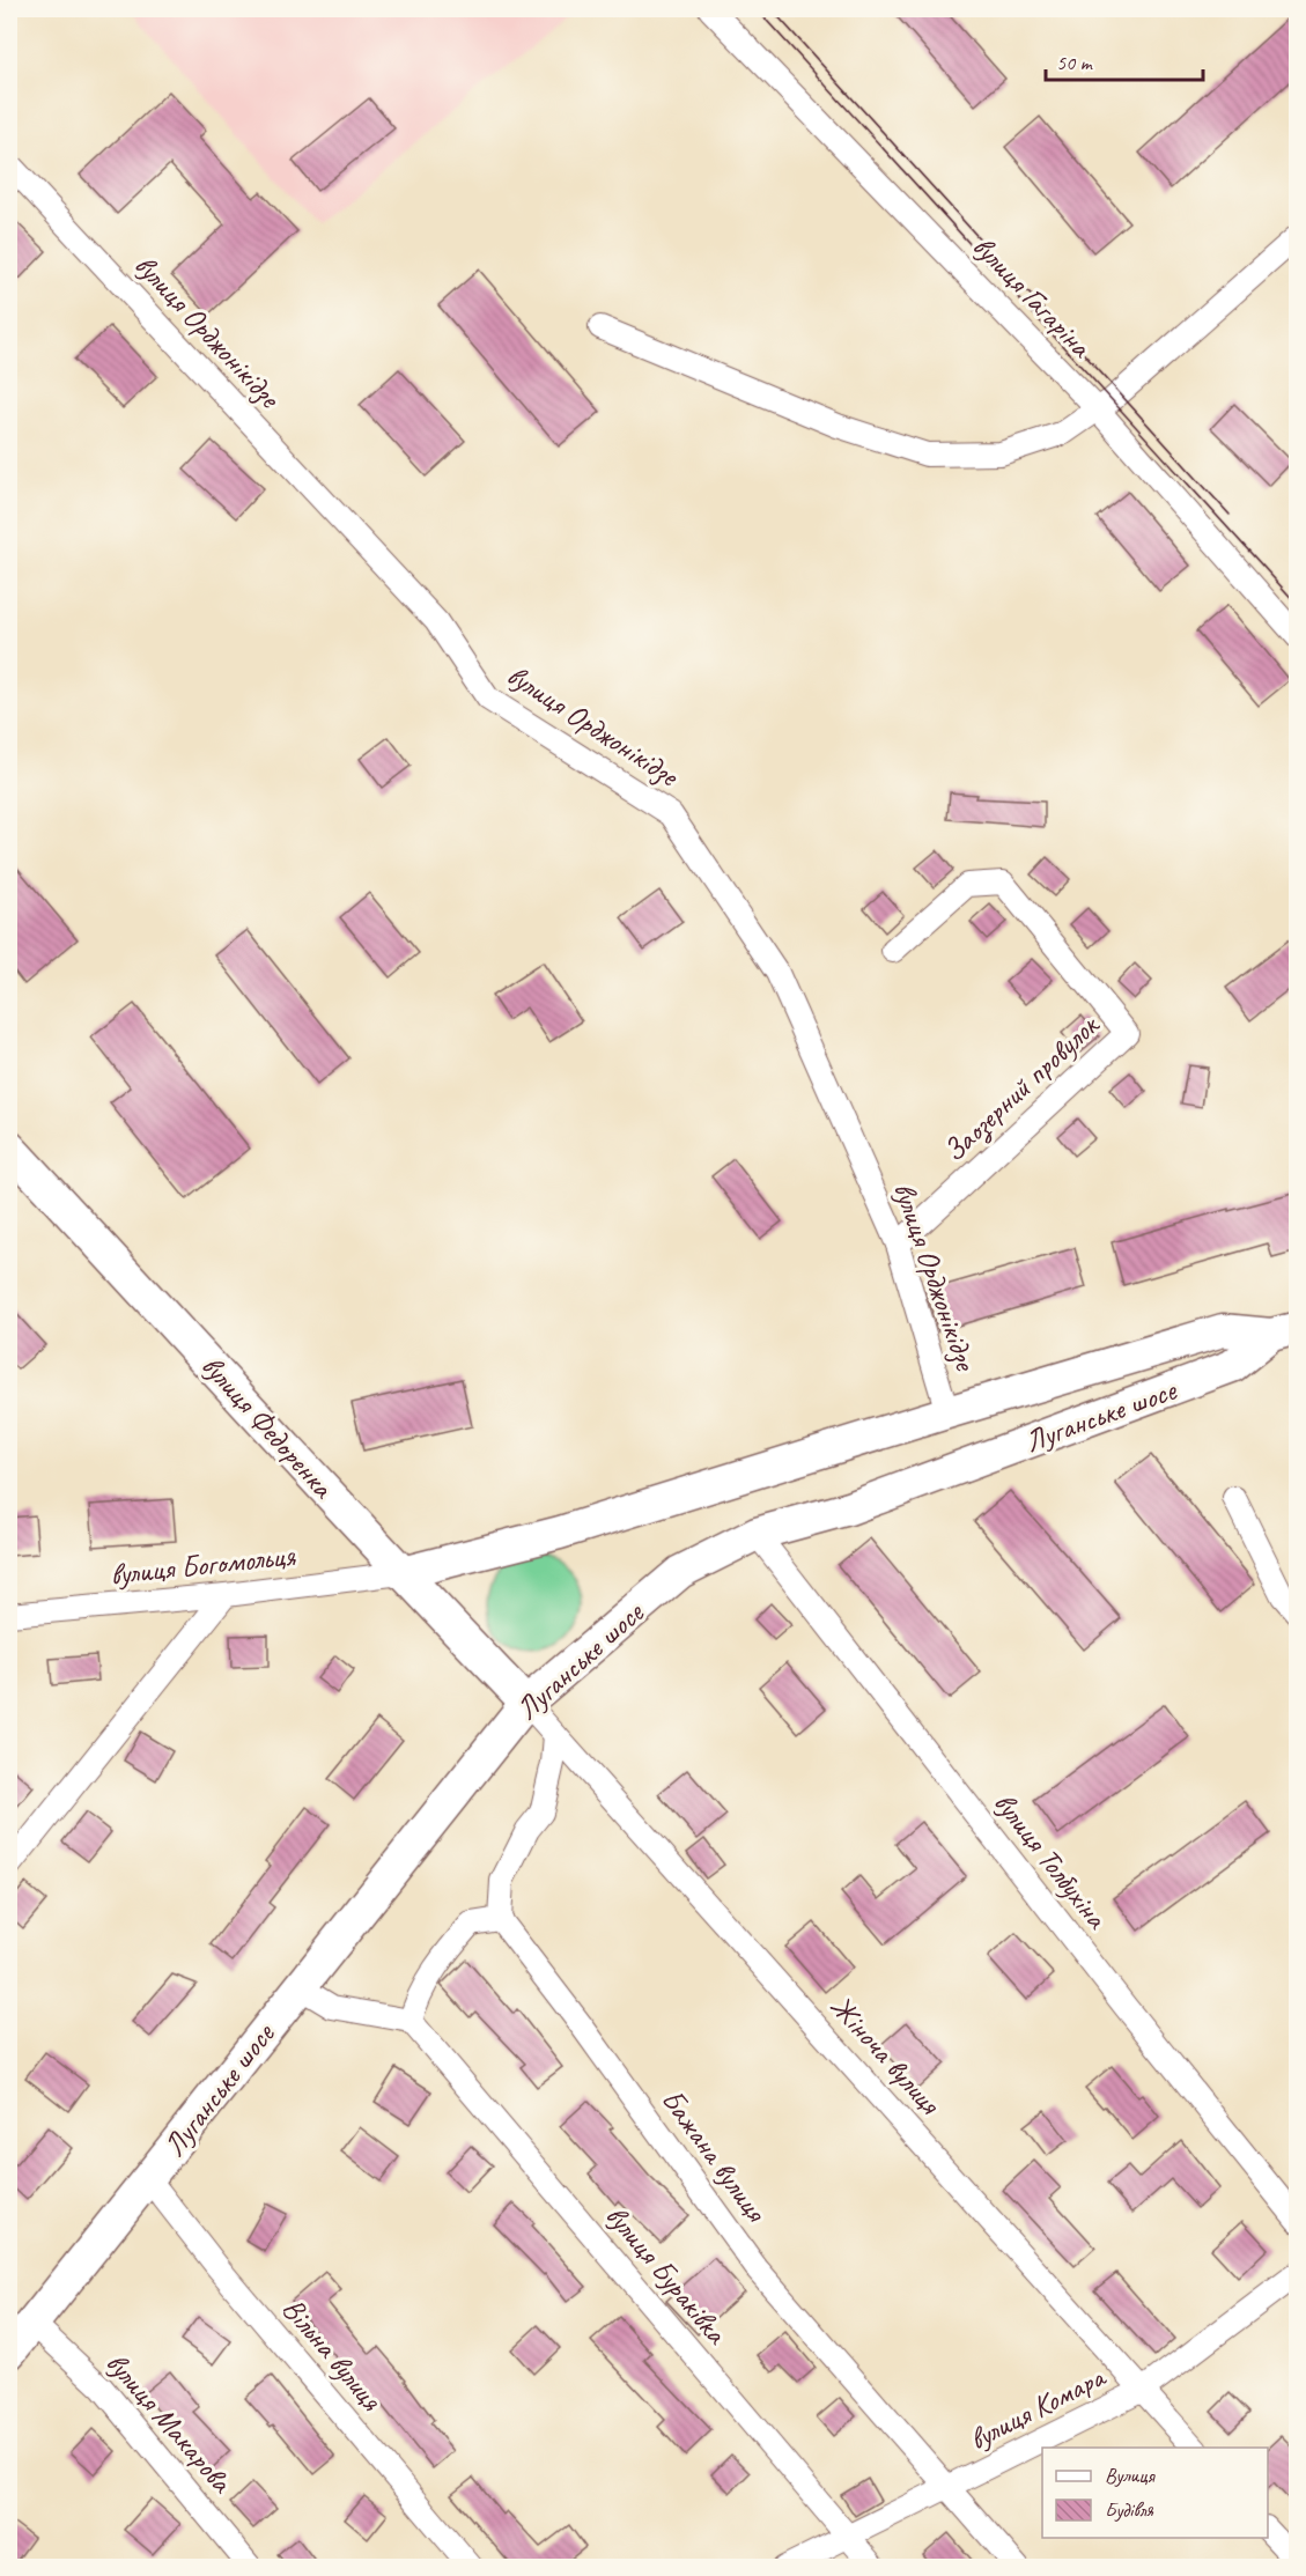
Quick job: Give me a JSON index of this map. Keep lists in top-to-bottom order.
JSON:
{
  "streets": {
    "main road": ["Луганське шосе", "вулиця Федоренка"],
    "street": [
      "вулиця Гагаріна",
      "вулиця Орджонікідзе",
      "Заозерний провулок",
      "вулиця Богомольця",
      "вулиця Толбухіна",
      "Жіноча вулиця",
      "Бажана вулиця",
      "вулиця Бураківка",
      "Вільна вулиця",
      "вулиця Комара",
      "вулиця Макарова"
    ]
  },
  "crossings": [
    ["вулиця Орджонікідзе", "Заозерний провулок"],
    ["вулиця Орджонікідзе", "Луганське шосе"],
    ["Луганське шосе", "вулиця Федоренка"],
    ["Луганське шосе", "вулиця Богомольця"],
    ["Луганське шосе", "вулиця Толбухіна"],
    ["Луганське шосе", "Жіноча вулиця"],
    ["Луганське шосе", "Вільна вулиця"],
    ["Луганське шосе", "вулиця Макарова"],
    ["вулиця Федоренка", "вулиця Богомольця"],
    ["вулиця Федоренка", "Жіноча вулиця"],
    ["Жіноча вулиця", "вулиця Комара"],
    ["Бажана вулиця", "вулиця Комара"],
    ["вулиця Бураківка", "вулиця Комара"]
  ],
  "legend": ["Вулиця", "Будівля"],
  "scale_bar": "50 m"
}
